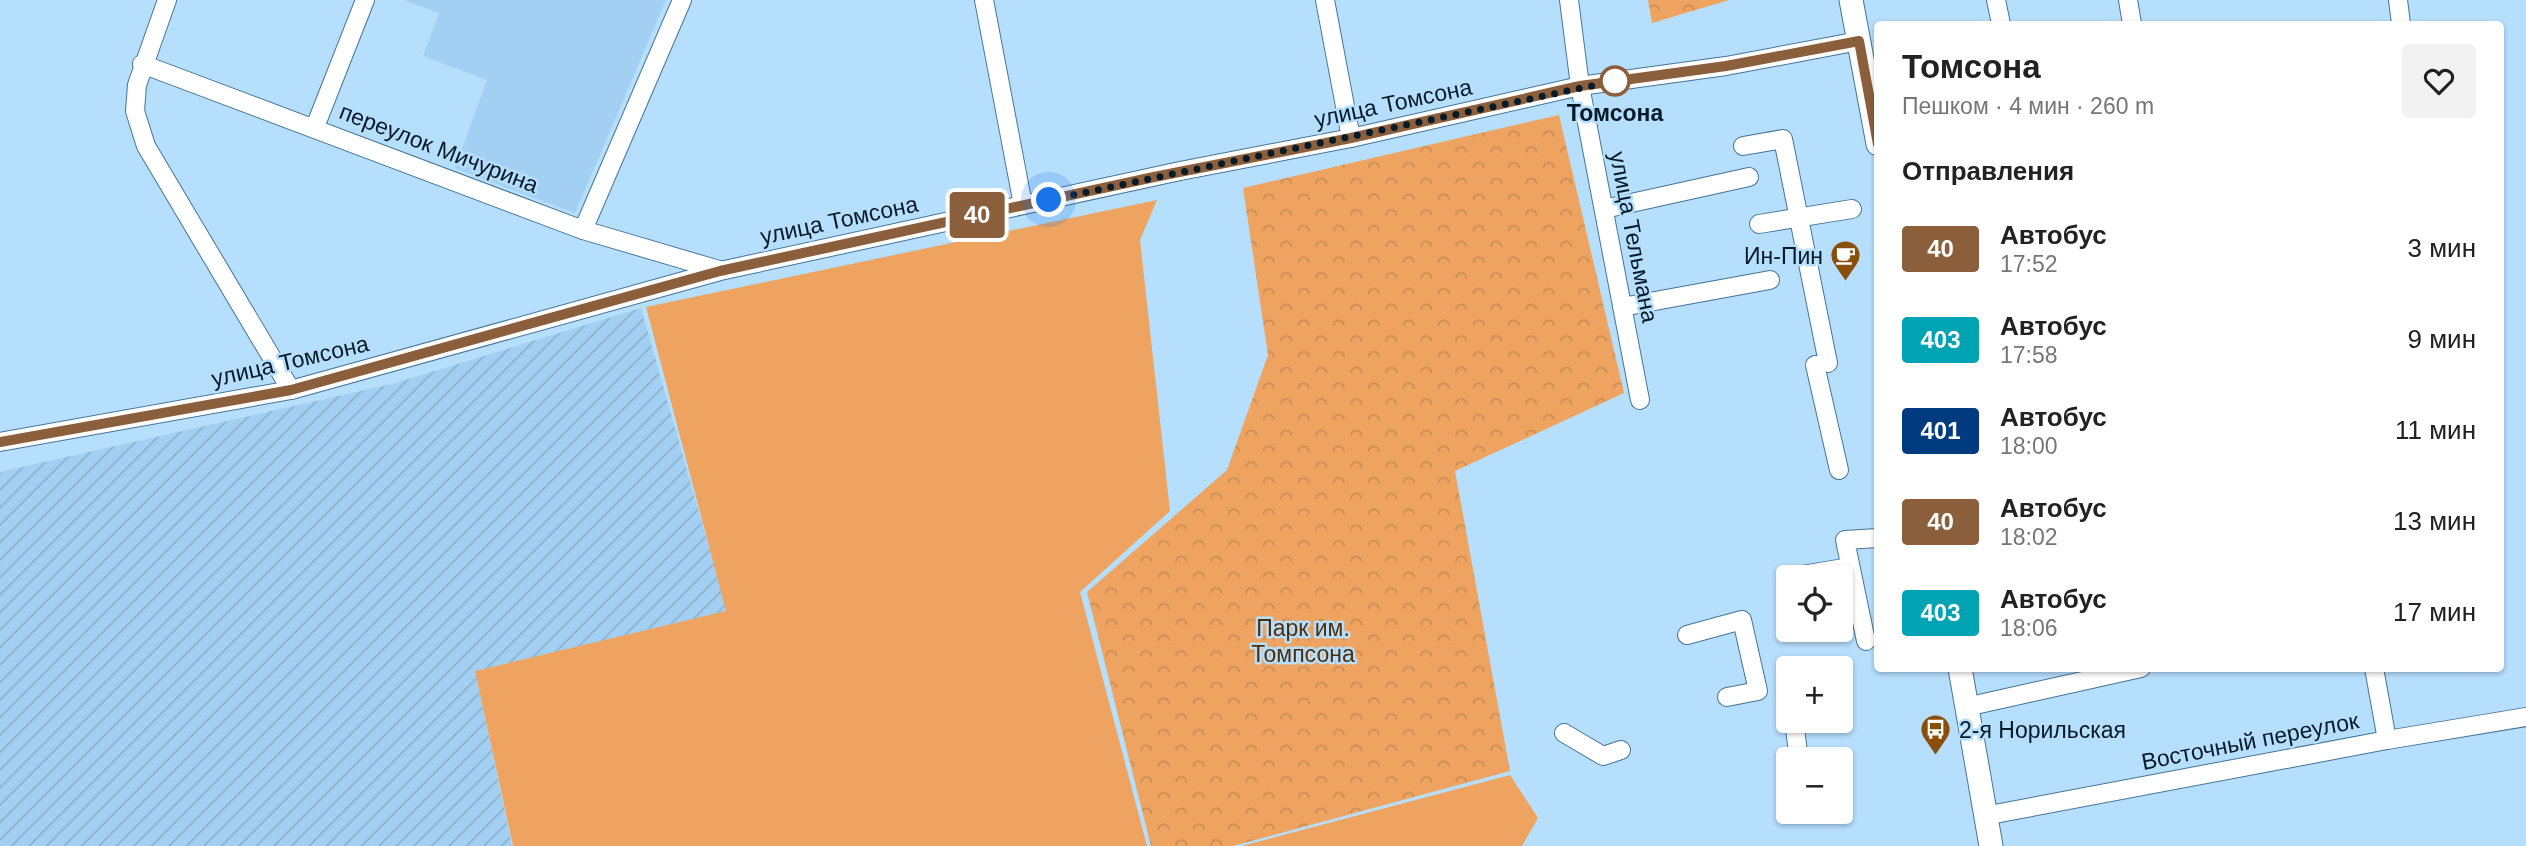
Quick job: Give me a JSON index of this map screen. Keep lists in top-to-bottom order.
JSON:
{
  "streets": {
    "street": [
      "улица Томсона",
      "переулок Мичурина",
      "улица Тельмана",
      "Восточный переулок"
    ]
  },
  "crossings": [
    ["улица Томсона", "переулок Мичурина"],
    ["улица Томсона", "улица Тельмана"]
  ],
  "parks": ["Парк им. Томпсона"],
  "places": {
    "other": ["Томсона"],
    "cafe": ["Ин-Пин"],
    "bus stop": ["2-я Норильская"]
  },
  "lines": ["bus line 40"],
  "page": {
    "on_map": "40",
    "heading": [
      ["Томсона", "Пешком · 4 мин · 260 m"],
      "Отправления"
    ],
    "list": [
      {
        "mark": "40",
        "name": "Автобус",
        "note": "17:52",
        "value": "3 мин"
      },
      {
        "mark": "403",
        "name": "Автобус",
        "note": "17:58",
        "value": "9 мин"
      },
      {
        "mark": "401",
        "name": "Автобус",
        "note": "18:00",
        "value": "11 мин"
      },
      {
        "mark": "40",
        "name": "Автобус",
        "note": "18:02",
        "value": "13 мин"
      },
      {
        "mark": "403",
        "name": "Автобус",
        "note": "18:06",
        "value": "17 мин"
      }
    ],
    "map_buttons": ["+", "−"]
  }
}
